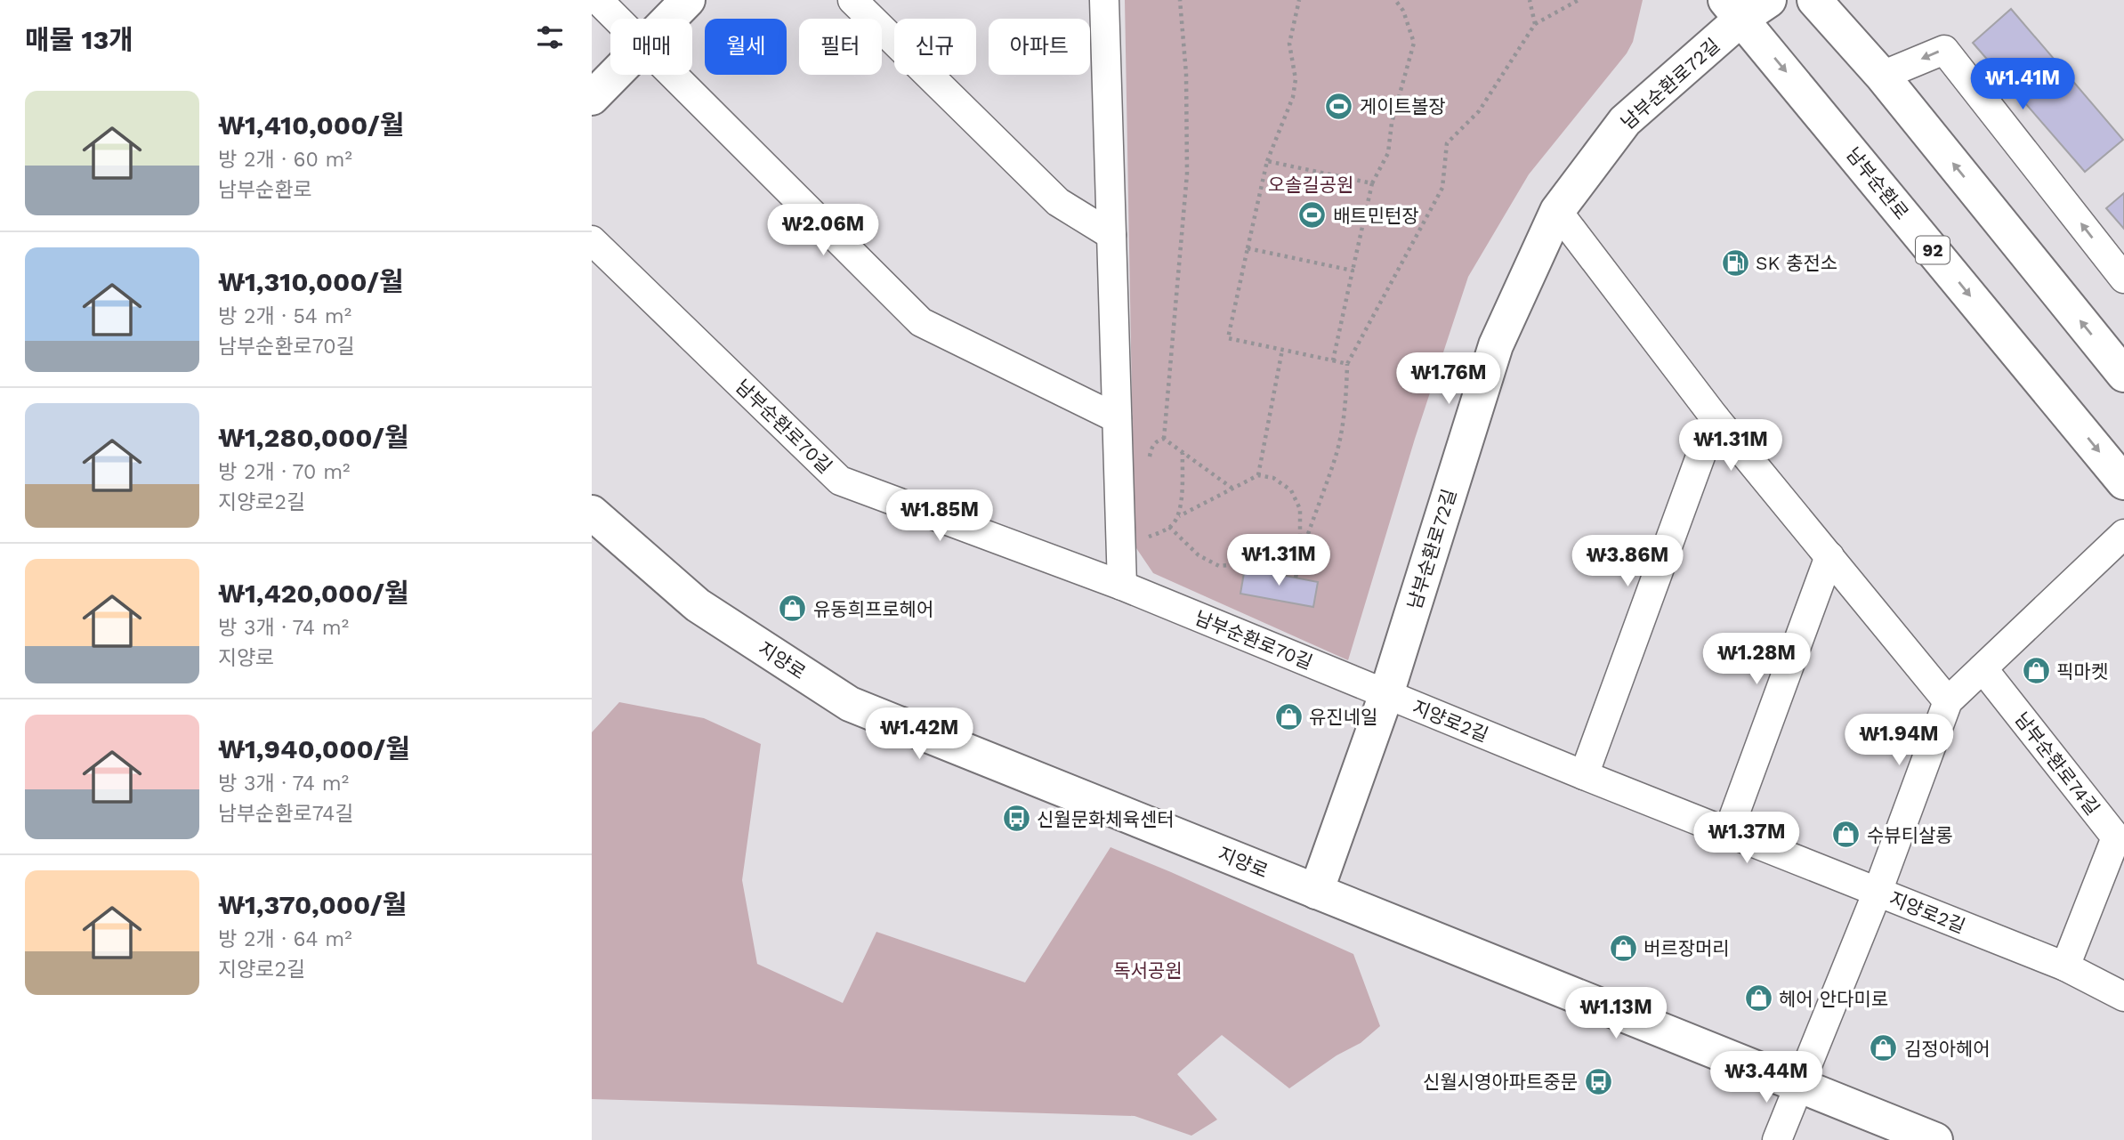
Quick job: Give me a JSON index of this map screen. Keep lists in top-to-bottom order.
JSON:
{
  "streets": {
    "main road": [
      "남부순환로72길",
      "남부순환로",
      "92",
      "지양로"
    ],
    "street": ["남부순환로70길", "지양로2길", "남부순환로74길"]
  },
  "crossings": [
    ["남부순환로72길", "남부순환로"],
    ["남부순환로72길", "남부순환로70길"],
    ["남부순환로72길", "지양로"],
    ["남부순환로72길", "지양로2길"],
    ["남부순환로70길", "지양로2길"],
    ["지양로2길", "남부순환로74길"]
  ],
  "parks": ["오솔길공원", "독서공원"],
  "places": {
    "sports": ["게이트볼장", "배트민턴장"],
    "fuel station": ["SK 충전소"],
    "shop": [
      "유동희프로헤어",
      "픽마켓",
      "유진네일",
      "수뷰티살롱",
      "버르장머리",
      "헤어 안다미로",
      "김정아헤어"
    ],
    "bus stop": ["신월문화체육센터", "신월시영아파트중문"]
  },
  "page": {
    "heading": "매물 13개",
    "chip": [
      "매매",
      "월세",
      "필터",
      "신규",
      "아파트"
    ],
    "price": [
      "₩1.41M",
      "₩2.06M",
      "₩1.76M",
      "₩1.31M",
      "₩1.85M",
      "₩1.31M",
      "₩3.86M",
      "₩1.28M",
      "₩1.42M",
      "₩1.94M",
      "₩1.37M",
      "₩1.13M",
      "₩3.44M"
    ],
    "list": [
      {
        "name": "₩1,410,000/월",
        "note": "방 2개 · 60 m² · 남부순환로"
      },
      {
        "name": "₩1,310,000/월",
        "note": "방 2개 · 54 m² · 남부순환로70길"
      },
      {
        "name": "₩1,280,000/월",
        "note": "방 2개 · 70 m² · 지양로2길"
      },
      {
        "name": "₩1,420,000/월",
        "note": "방 3개 · 74 m² · 지양로"
      },
      {
        "name": "₩1,940,000/월",
        "note": "방 3개 · 74 m² · 남부순환로74길"
      },
      {
        "name": "₩1,370,000/월",
        "note": "방 2개 · 64 m² · 지양로2길"
      }
    ]
  }
}
